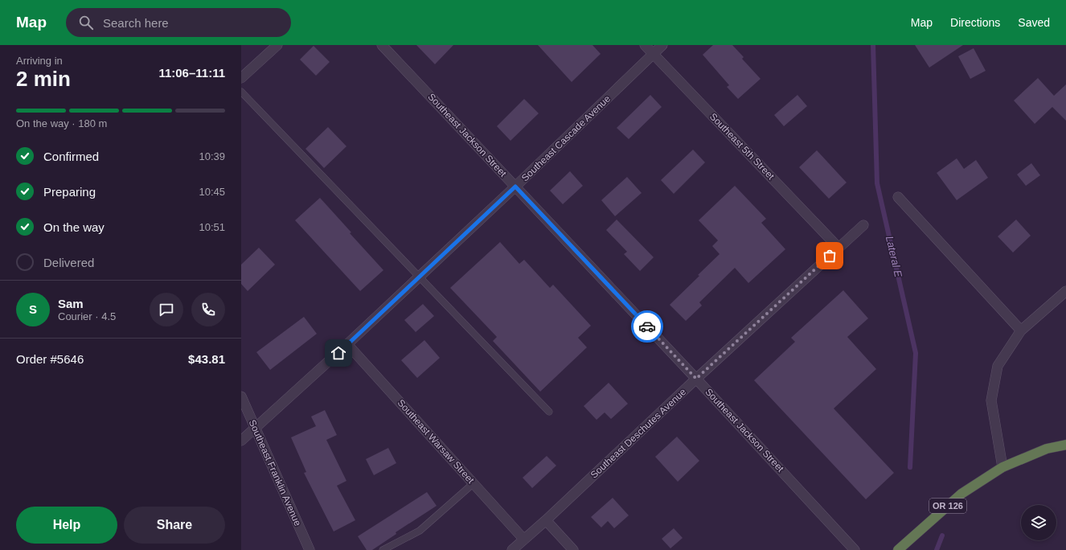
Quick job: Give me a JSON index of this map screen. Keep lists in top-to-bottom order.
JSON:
{
  "streets": {
    "highway": ["OR 126"],
    "street": [
      "Southeast Jackson Street",
      "Southeast Cascade Avenue",
      "Southeast 5th Street",
      "Southeast Deschutes Avenue",
      "Southeast Warsaw Street",
      "Southeast Franklin Avenue"
    ]
  },
  "crossings": [
    ["Southeast Jackson Street", "Southeast Cascade Avenue"],
    ["Southeast Jackson Street", "Southeast Deschutes Avenue"],
    ["Southeast Cascade Avenue", "Southeast 5th Street"],
    ["Southeast Cascade Avenue", "Southeast Warsaw Street"],
    ["Southeast Cascade Avenue", "Southeast Franklin Avenue"],
    ["Southeast 5th Street", "Southeast Deschutes Avenue"],
    ["Southeast Deschutes Avenue", "Southeast Warsaw Street"]
  ],
  "water": ["Lateral E"],
  "page": {
    "header": "Map",
    "search": "Search here",
    "nav": ["Map", "Directions", "Saved"],
    "heading": ["2 min", "Arriving in", "11:06–11:11"],
    "panel": [
      "Sam",
      "Courier · 4.5",
      "Order #5646",
      "$43.81"
    ],
    "bar": "On the way · 180 m",
    "list": [
      ["Confirmed", "10:39"],
      ["Preparing", "10:45"],
      ["On the way", "10:51"],
      "Delivered"
    ],
    "round": "S",
    "buttons": ["Help", "Share"]
  }
}
